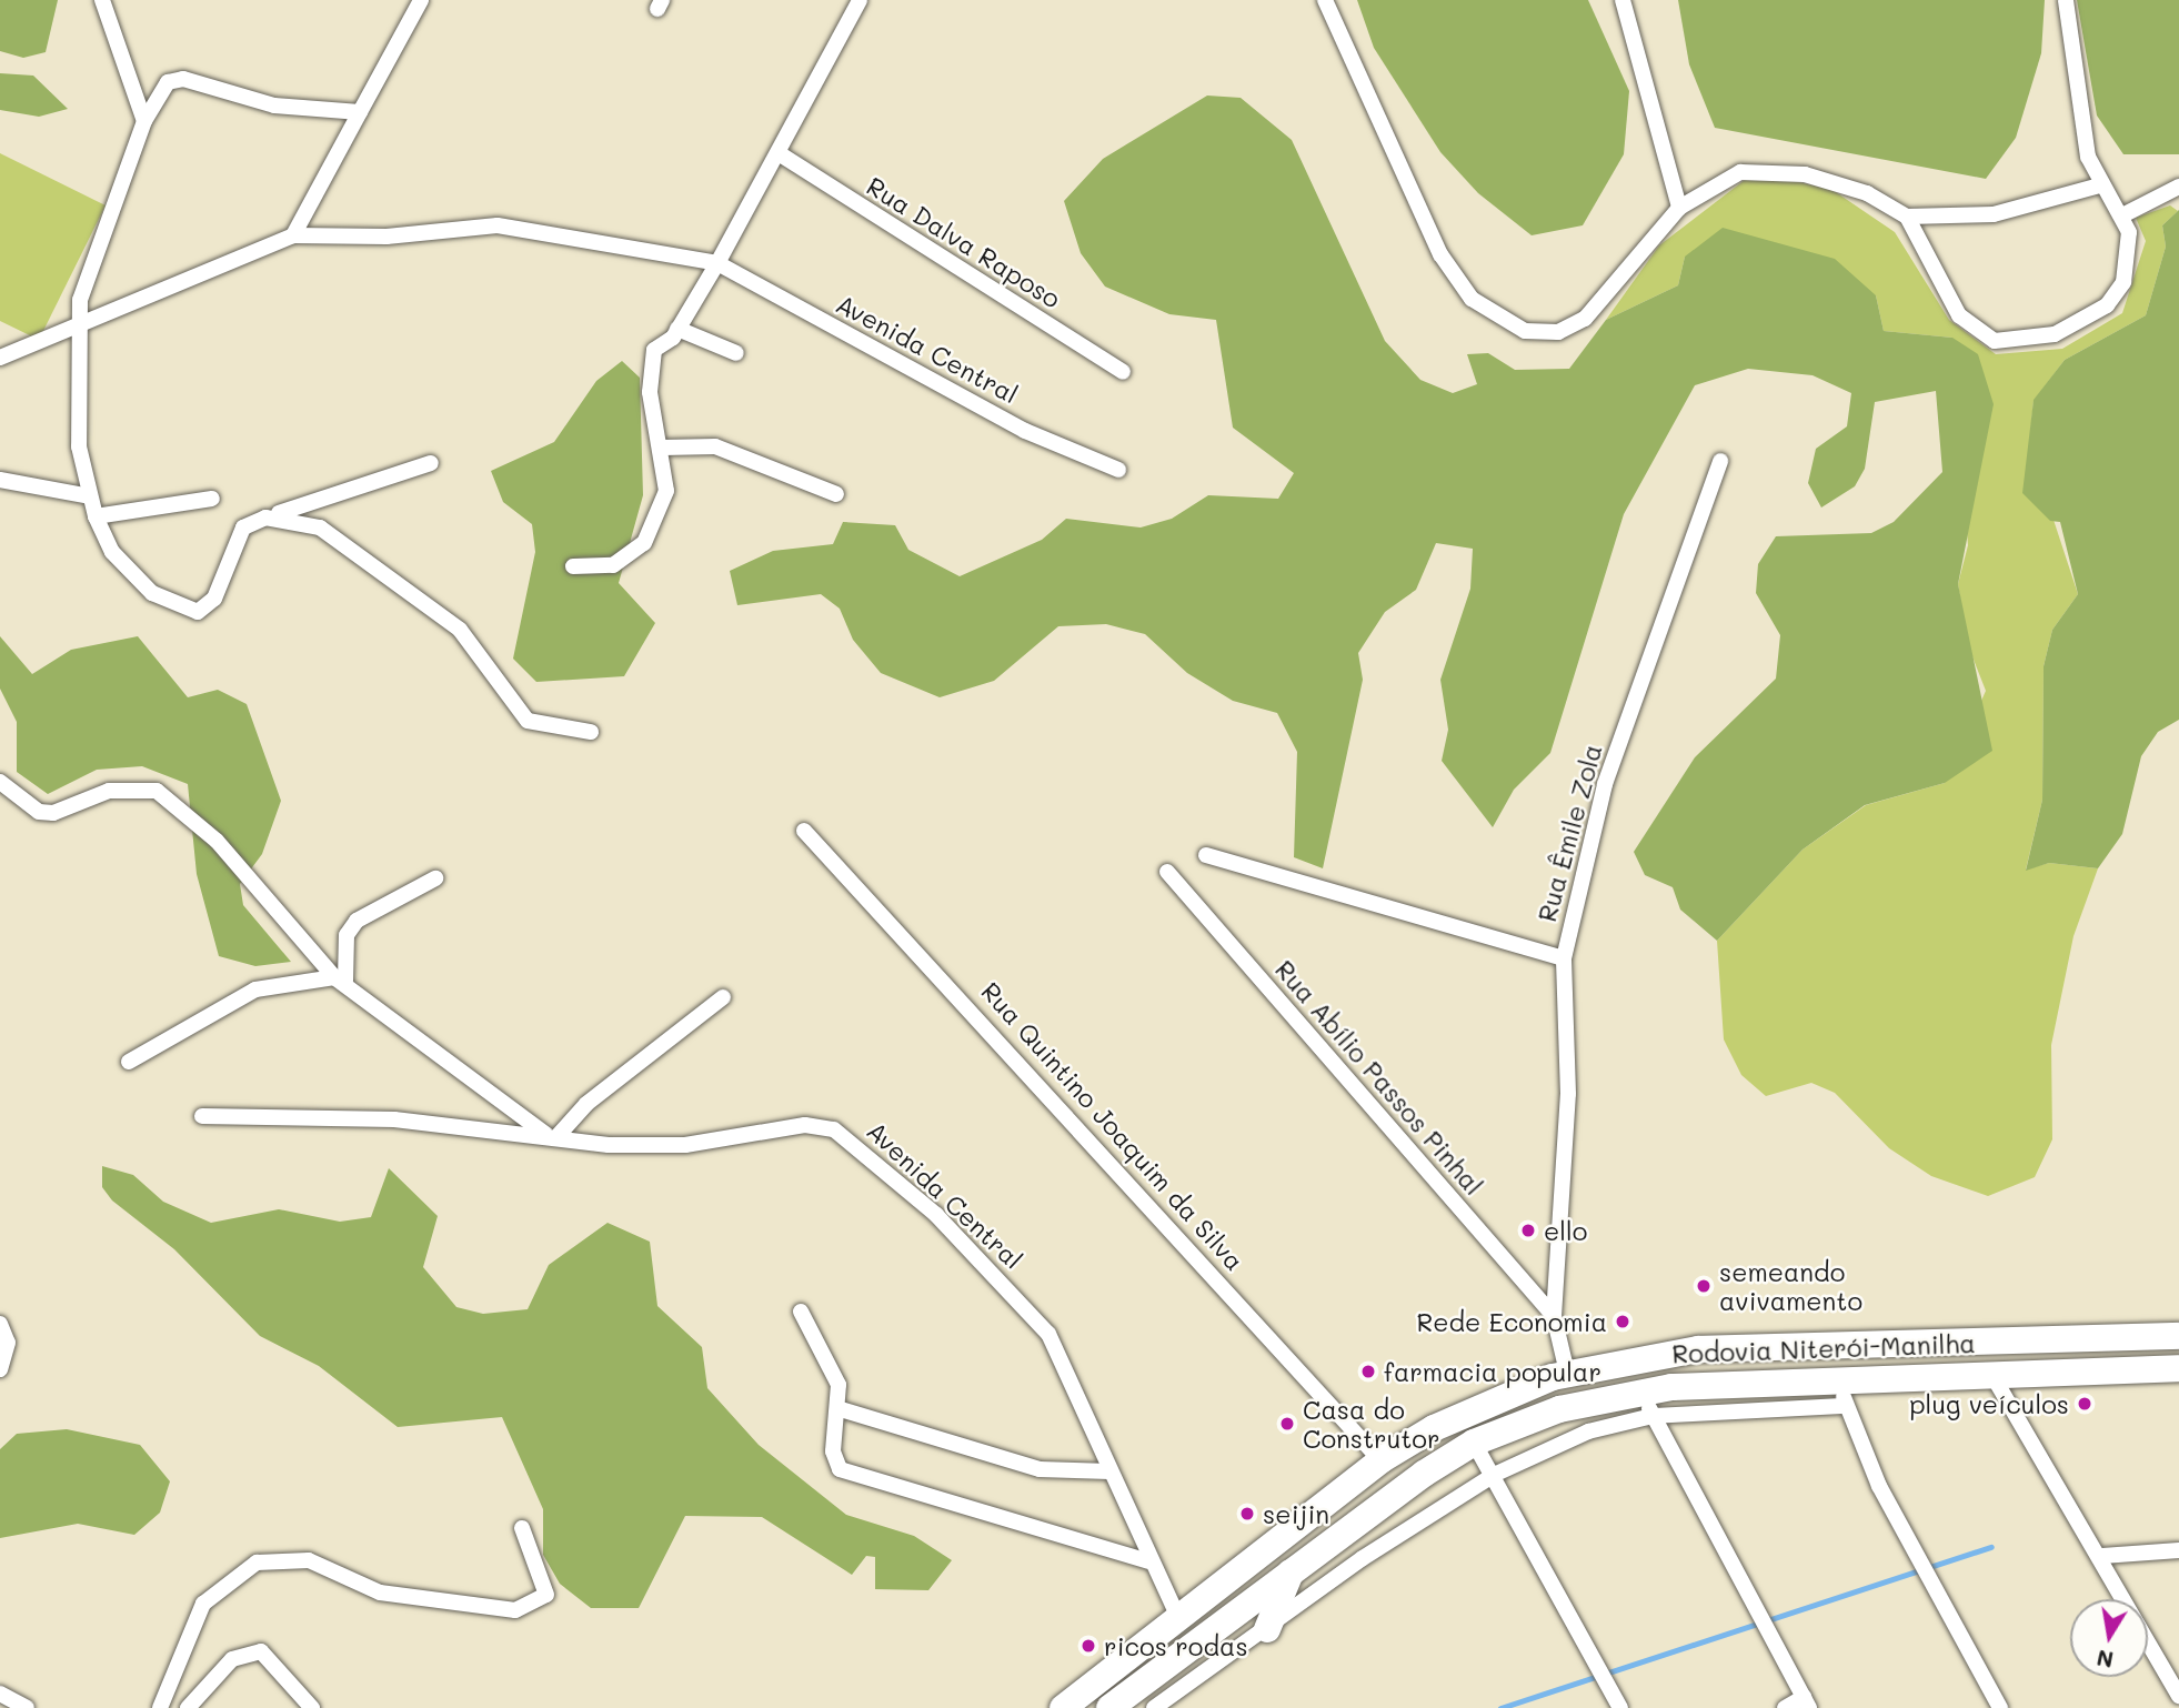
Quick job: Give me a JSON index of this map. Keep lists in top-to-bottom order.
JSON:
{
  "streets": {
    "highway": ["Rodovia Niterói-Manilha"],
    "street": [
      "Rua Dalva Raposo",
      "Avenida Central",
      "Rua Êmile Zola",
      "Rua Abílio Passos Pinhal",
      "Rua Quintino Joaquim da Silva"
    ]
  },
  "crossings": [
    ["Avenida Central", "Rodovia Niterói-Manilha"],
    ["Rua Êmile Zola", "Rua Abílio Passos Pinhal"],
    ["Rua Êmile Zola", "Rodovia Niterói-Manilha"],
    ["Rua Quintino Joaquim da Silva", "Rodovia Niterói-Manilha"]
  ],
  "places": [
    "ello",
    "semeando avivamento",
    "Rede Economia",
    "farmacia popular",
    "plug veículos",
    "Casa do Construtor",
    "seijin",
    "ricos rodas"
  ],
  "north": "bottom"
}
